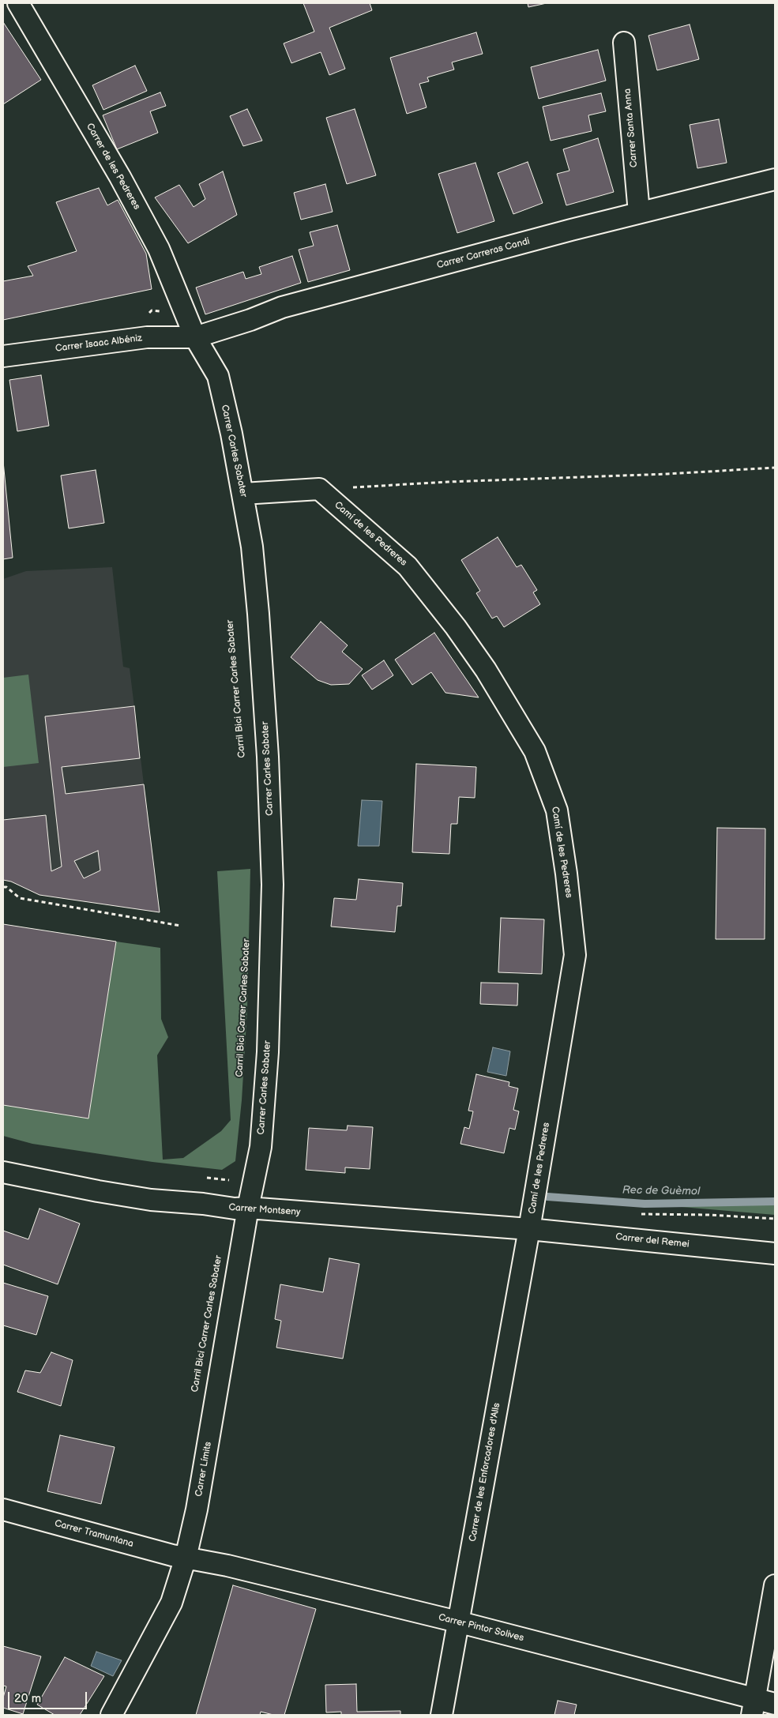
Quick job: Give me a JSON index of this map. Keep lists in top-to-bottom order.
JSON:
{
  "streets": {
    "street": [
      "Carrer Santa Anna",
      "Carrer de les Pedreres",
      "Carrer Carreras Candi",
      "Carrer Isaac Albéniz",
      "Carrer Carles Sabater",
      "Camí de les Pedreres",
      "Carrer Montseny",
      "Carrer del Remei",
      "Carrer Límits",
      "Carrer de les Enforcadores d'Alls",
      "Carrer Tramuntana",
      "Carrer Pintor Solives"
    ]
  },
  "crossings": [
    ["Carrer Santa Anna", "Carrer Carreras Candi"],
    ["Carrer de les Pedreres", "Carrer Carreras Candi"],
    ["Carrer de les Pedreres", "Carrer Isaac Albéniz"],
    ["Carrer de les Pedreres", "Carrer Carles Sabater"],
    ["Carrer Carreras Candi", "Carrer Isaac Albéniz"],
    ["Carrer Carreras Candi", "Carrer Carles Sabater"],
    ["Carrer Isaac Albéniz", "Carrer Carles Sabater"],
    ["Carrer Carles Sabater", "Carrer Montseny"],
    ["Carrer Carles Sabater", "Carrer Límits"],
    ["Camí de les Pedreres", "Carrer Montseny"],
    ["Camí de les Pedreres", "Carrer del Remei"],
    ["Camí de les Pedreres", "Carrer de les Enforcadores d'Alls"],
    ["Carrer Montseny", "Carrer del Remei"],
    ["Carrer Montseny", "Carrer Límits"],
    ["Carrer Montseny", "Carrer de les Enforcadores d'Alls"],
    ["Carrer del Remei", "Carrer de les Enforcadores d'Alls"],
    ["Carrer Límits", "Carrer Tramuntana"],
    ["Carrer Límits", "Carrer Pintor Solives"],
    ["Carrer de les Enforcadores d'Alls", "Carrer Pintor Solives"],
    ["Carrer Tramuntana", "Carrer Pintor Solives"]
  ],
  "water": ["Rec de Guèmol"],
  "scale_bar": "20 m"
}
